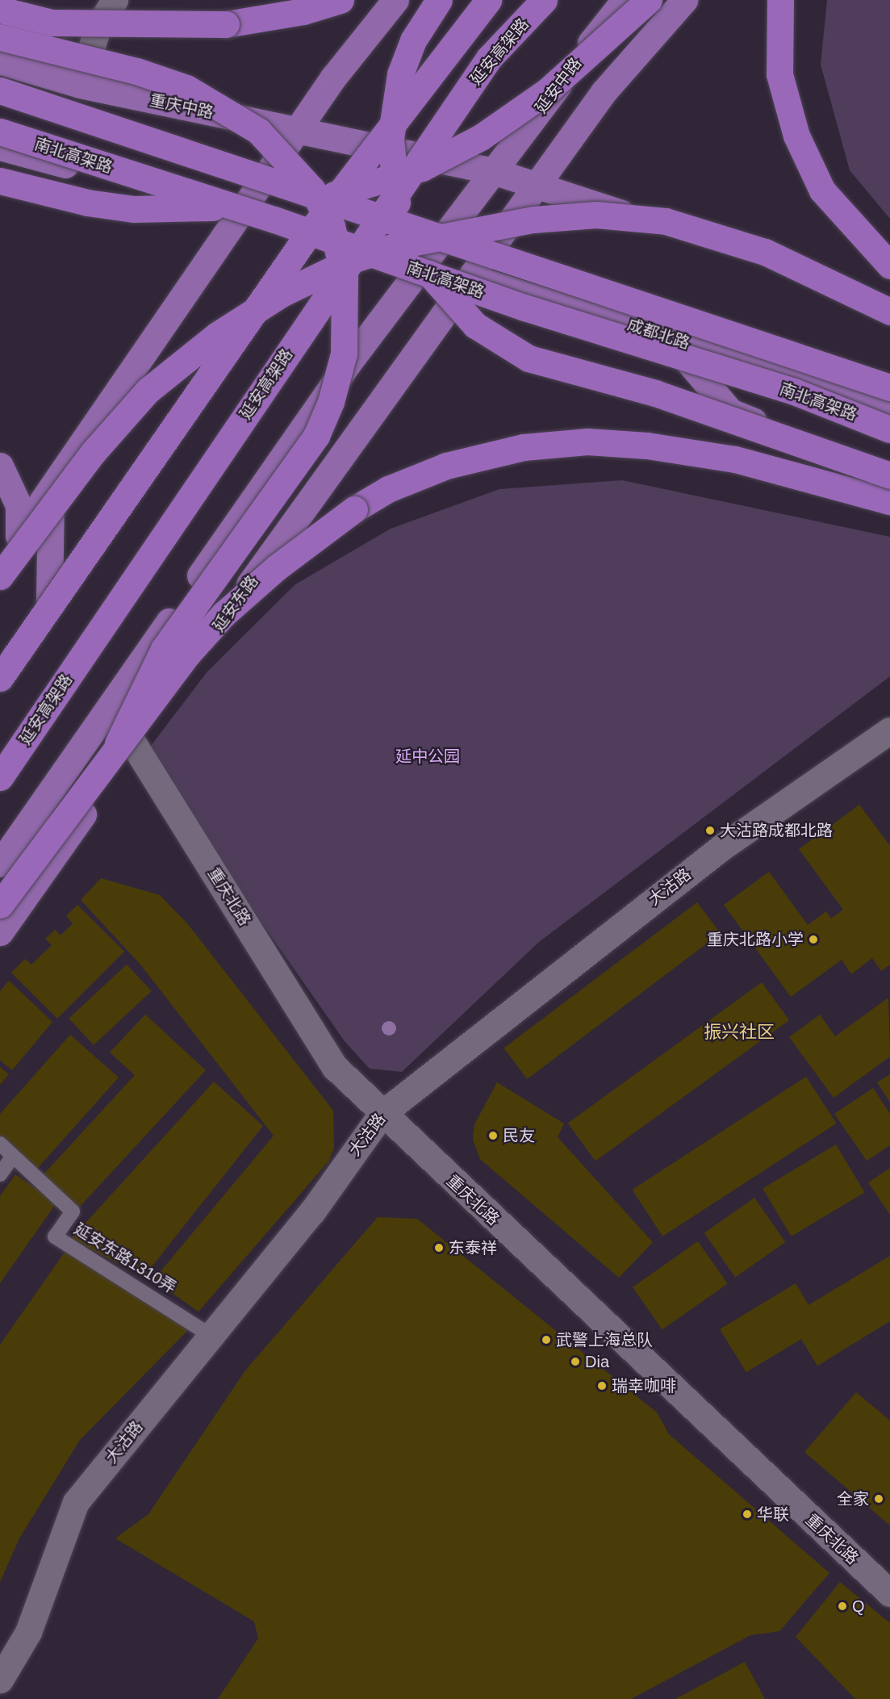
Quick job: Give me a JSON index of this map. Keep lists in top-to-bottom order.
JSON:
{
  "streets": {
    "highway": ["延安高架路", "南北高架路"],
    "main road": [
      "延安中路",
      "重庆中路",
      "成都北路",
      "延安东路"
    ],
    "street": ["大沽路", "重庆北路"],
    "lane": ["延安东路1310弄"]
  },
  "crossings": [
    ["延安中路", "重庆中路"],
    ["延安中路", "成都北路"],
    ["成都北路", "延安东路"],
    ["延安东路", "重庆北路"],
    ["大沽路", "重庆北路"],
    ["大沽路", "延安东路1310弄"]
  ],
  "districts": ["振兴社区"],
  "parks": ["延中公园"],
  "places": [
    "大沽路成都北路",
    "重庆北路小学",
    "民友",
    "东泰祥",
    "武警上海总队",
    "Dia",
    "瑞幸咖啡",
    "全家",
    "华联",
    "Q"
  ]
}
